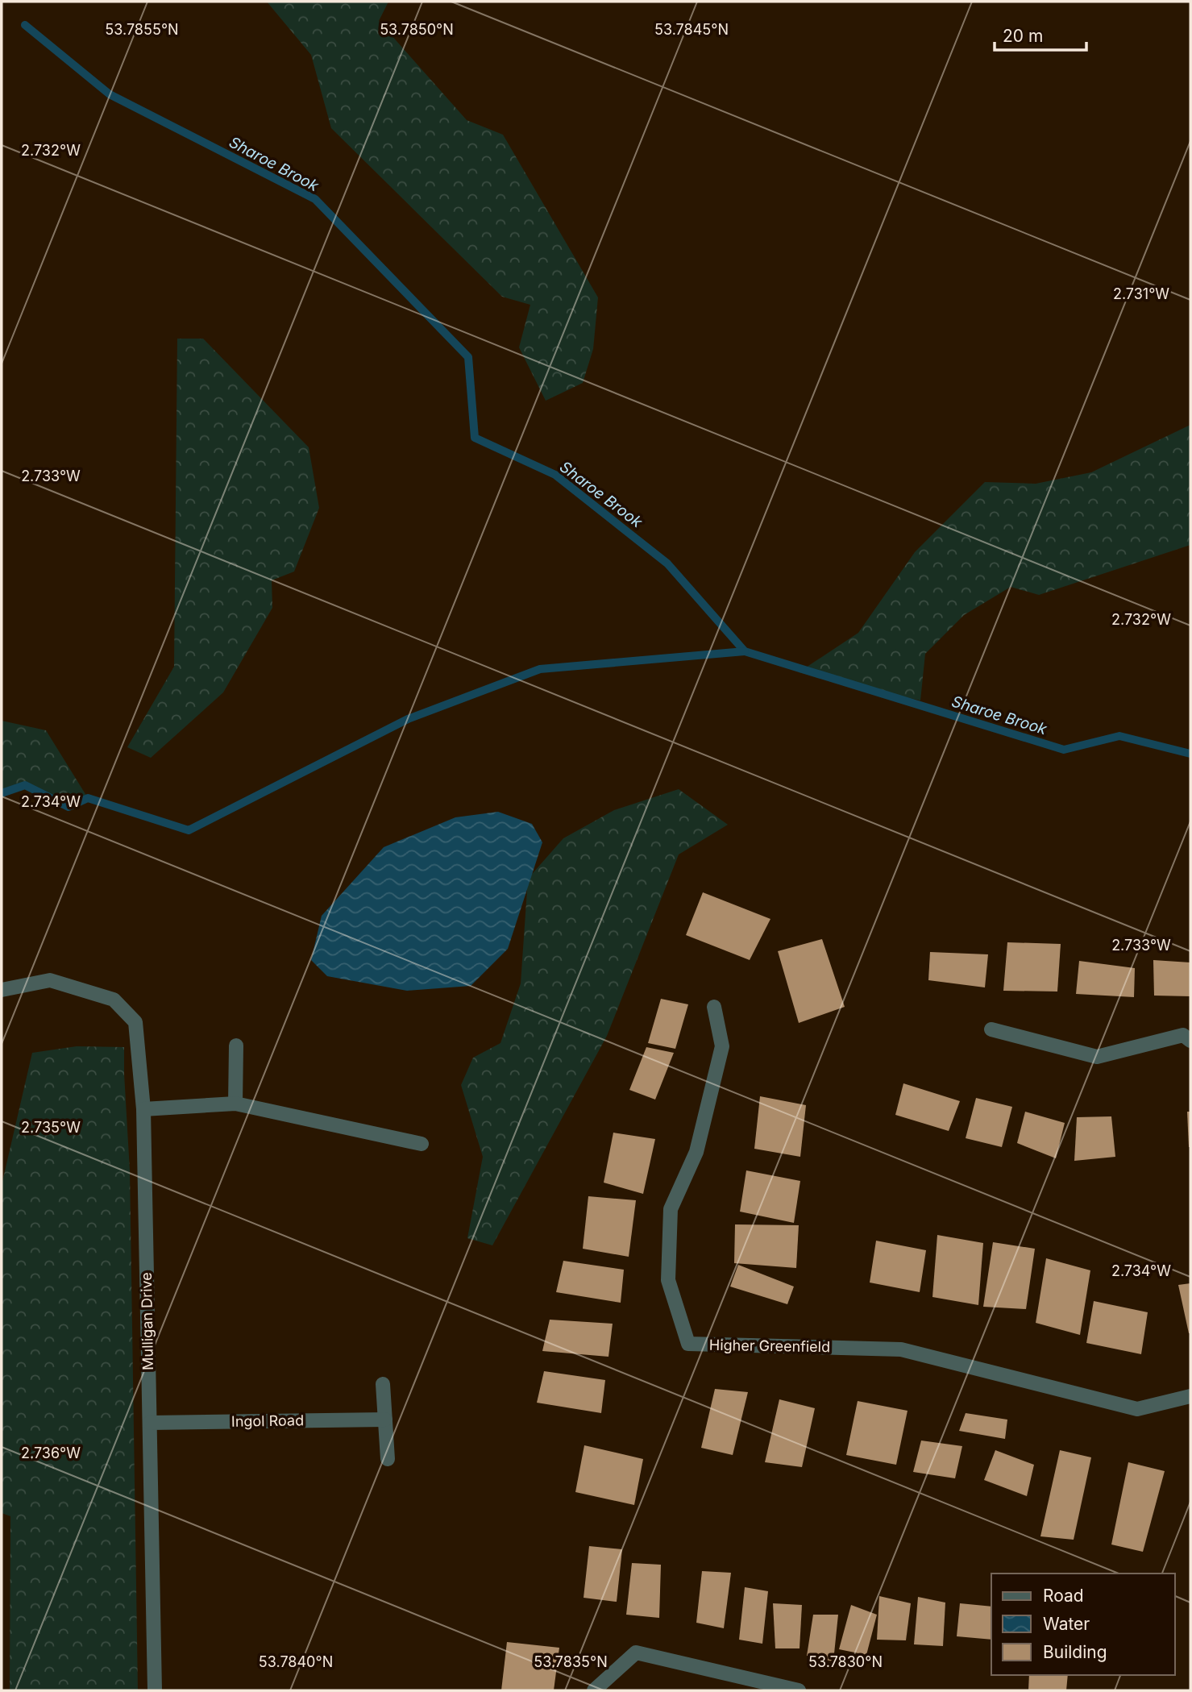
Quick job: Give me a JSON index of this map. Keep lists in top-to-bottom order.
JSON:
{
  "streets": {
    "street": ["Mulligan Drive", "Higher Greenfield", "Ingol Road"]
  },
  "crossings": [
    ["Mulligan Drive", "Ingol Road"]
  ],
  "water": ["Sharoe Brook"],
  "legend": ["Road", "Water", "Building"],
  "scale_bar": "20 m",
  "coordinates": [
    "53.7855°N",
    "53.7850°N",
    "53.7845°N",
    "2.732°W",
    "2.731°W",
    "2.733°W",
    "2.734°W",
    "2.735°W",
    "2.736°W",
    "53.7840°N",
    "53.7835°N",
    "53.7830°N"
  ]
}
